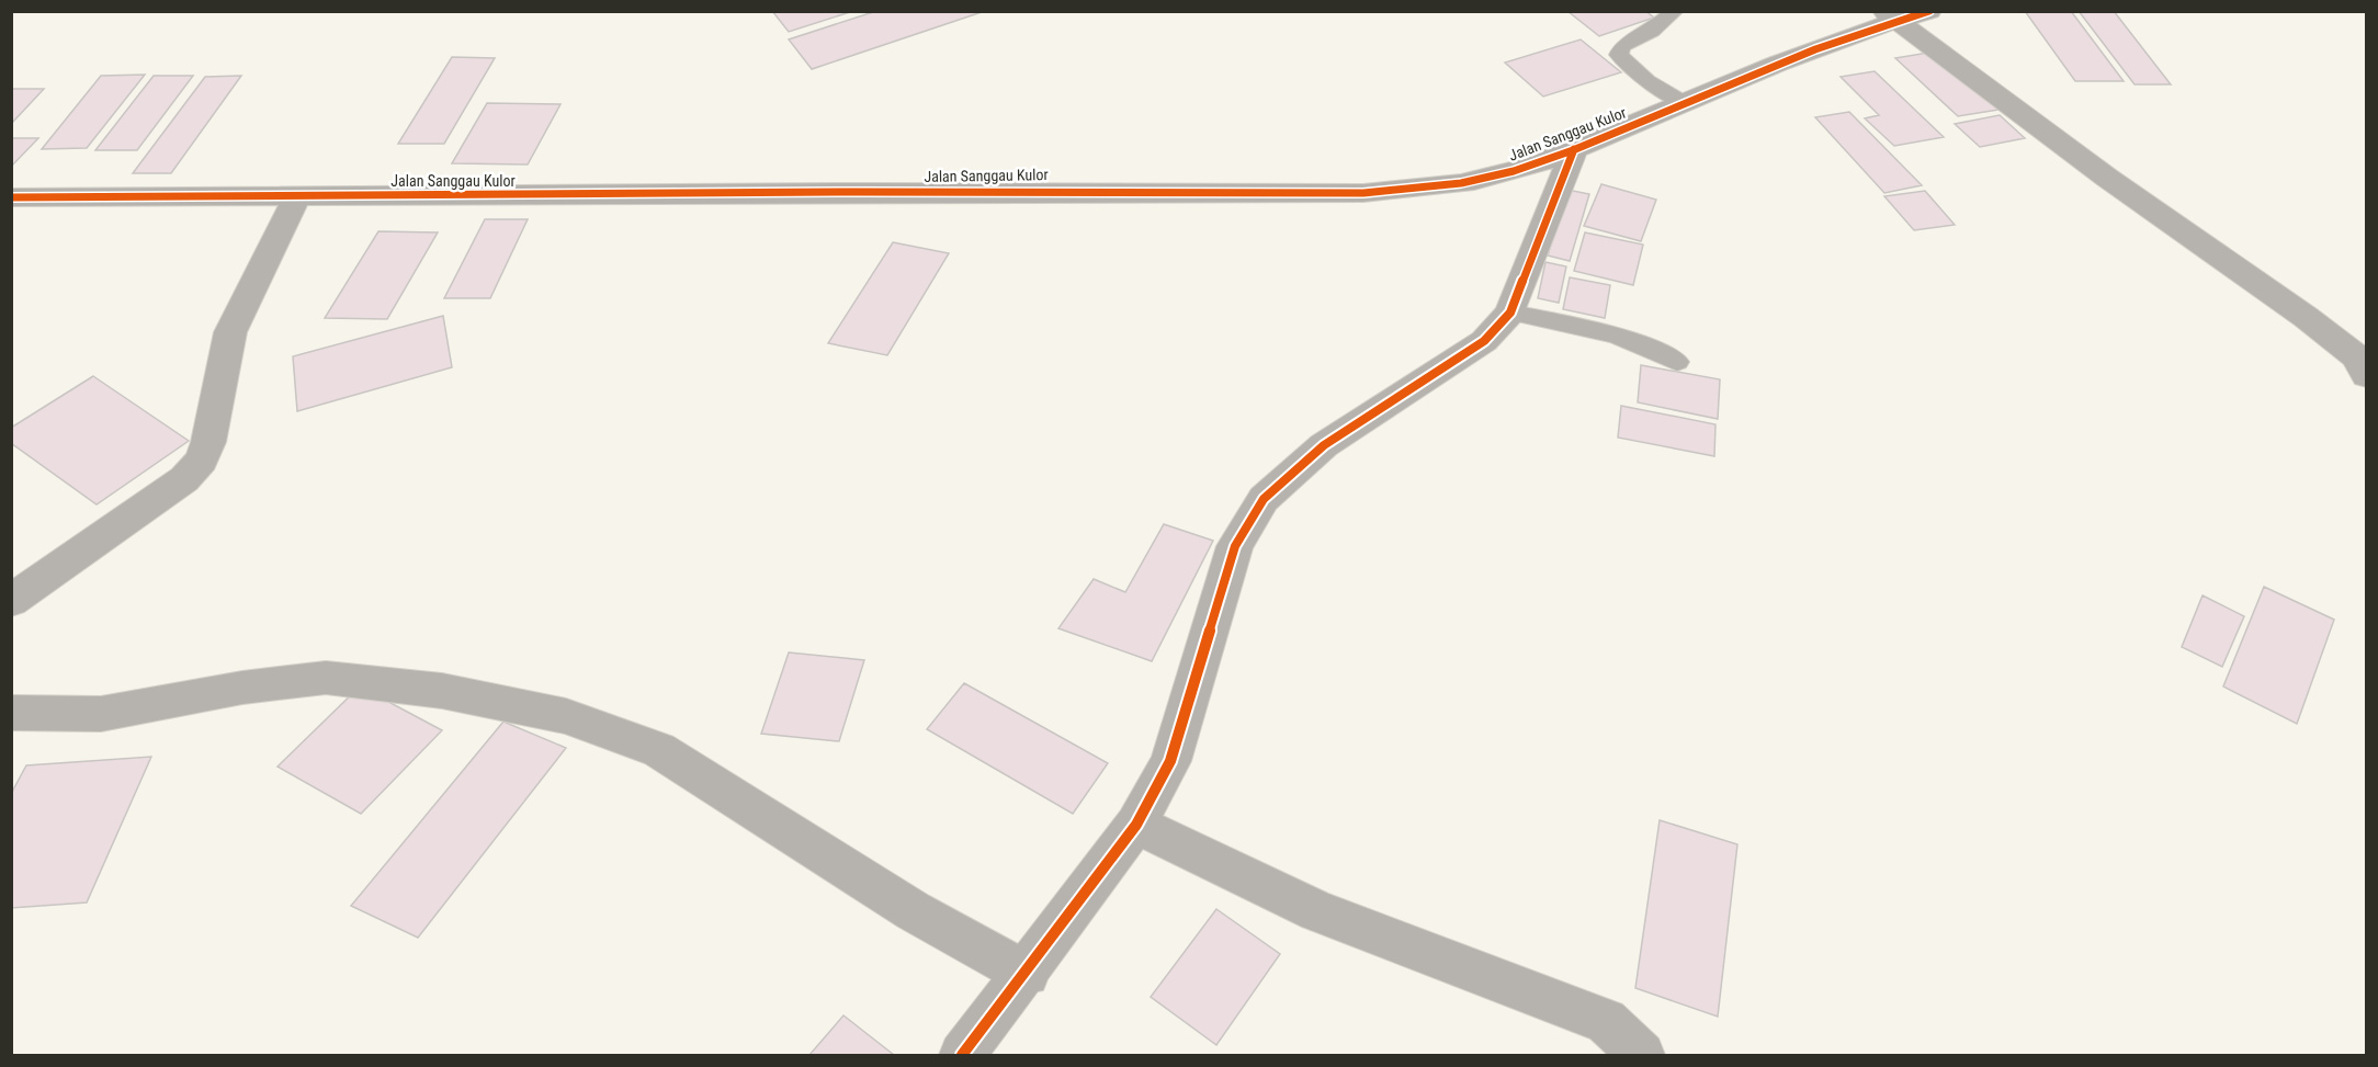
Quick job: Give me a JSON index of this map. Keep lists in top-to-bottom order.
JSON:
{
  "streets": {
    "street": ["Jalan Sanggau Kulor"]
  }
}
